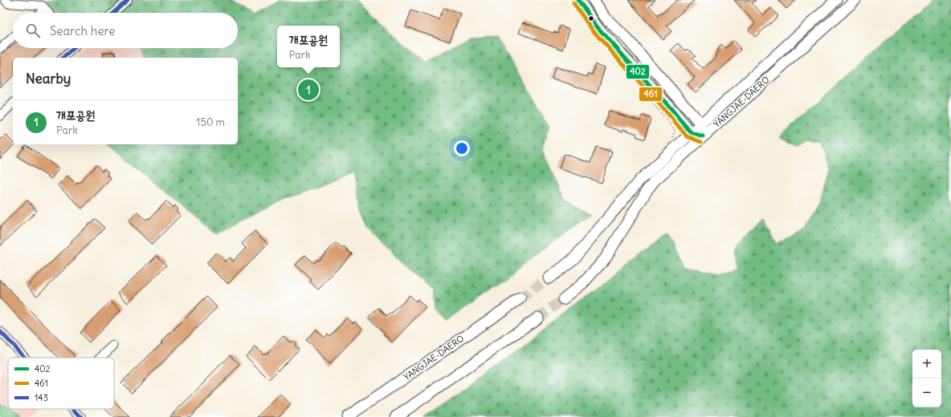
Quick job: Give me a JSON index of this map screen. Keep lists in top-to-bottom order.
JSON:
{
  "streets": {
    "main road": ["YANGJAE-DAERO"]
  },
  "lines": ["transit line 402", "transit line 143", "transit line 461"],
  "legend": ["402", "461", "143"],
  "page": {
    "search": "Search here",
    "popup": ["개포공원", "Park"],
    "heading": "Nearby",
    "pins": "1",
    "list": [
      {
        "mark": "1",
        "name": "개포공원",
        "note": "Park",
        "value": "150 m"
      }
    ],
    "map_buttons": ["+", "−"]
  }
}
